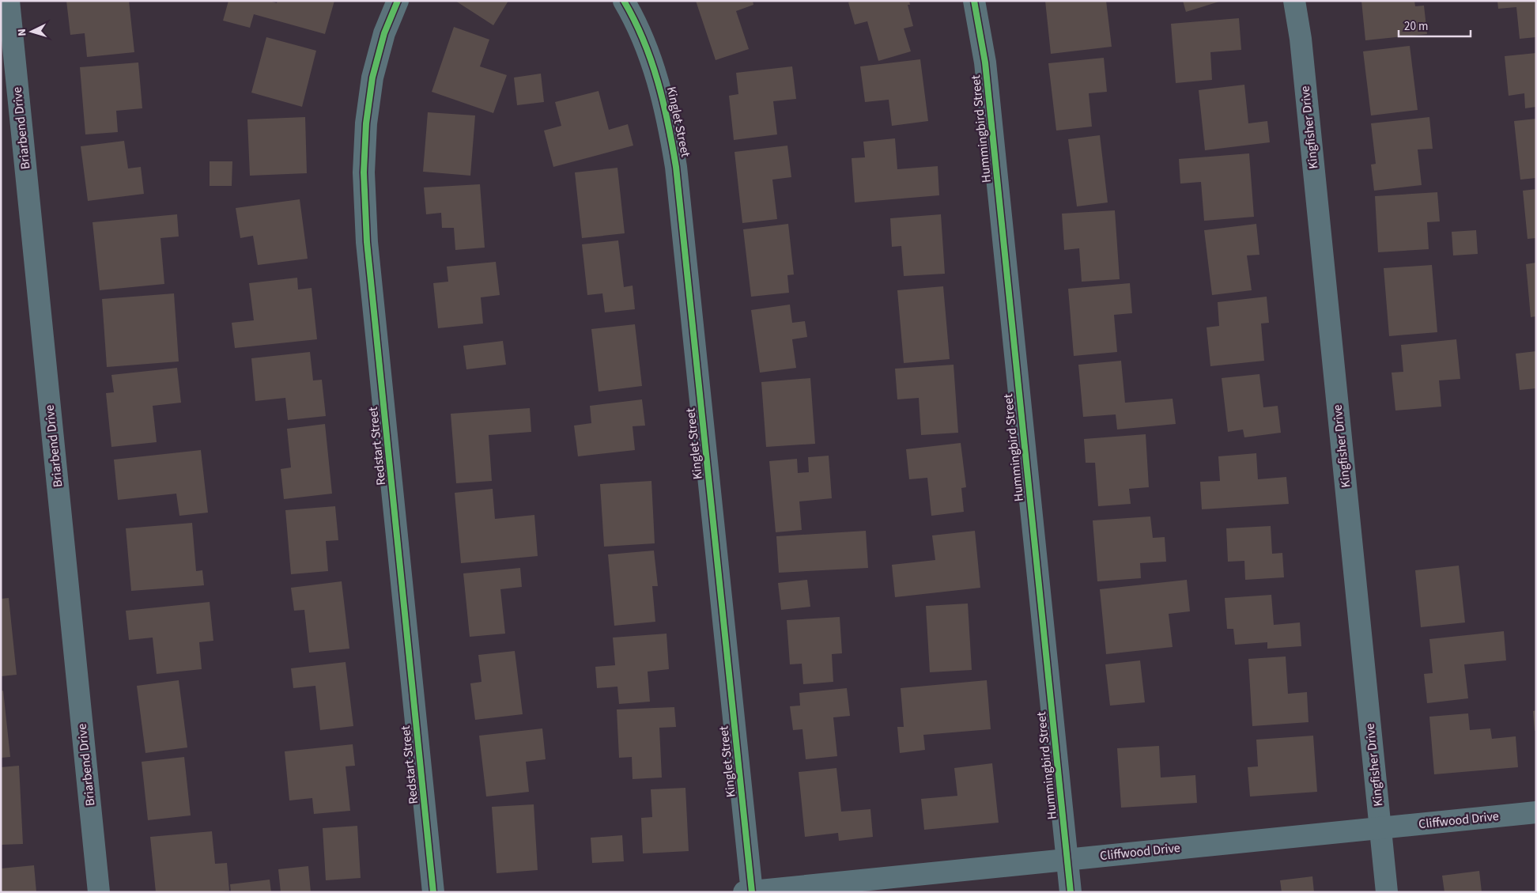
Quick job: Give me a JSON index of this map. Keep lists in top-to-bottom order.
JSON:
{
  "streets": {
    "street": [
      "Kinglet Street",
      "Kingfisher Drive",
      "Briarbend Drive",
      "Hummingbird Street",
      "Redstart Street",
      "Cliffwood Drive"
    ]
  },
  "crossings": [
    ["Kinglet Street", "Cliffwood Drive"],
    ["Kingfisher Drive", "Cliffwood Drive"],
    ["Hummingbird Street", "Cliffwood Drive"]
  ],
  "scale_bar": "20 m",
  "north": "left"
}
